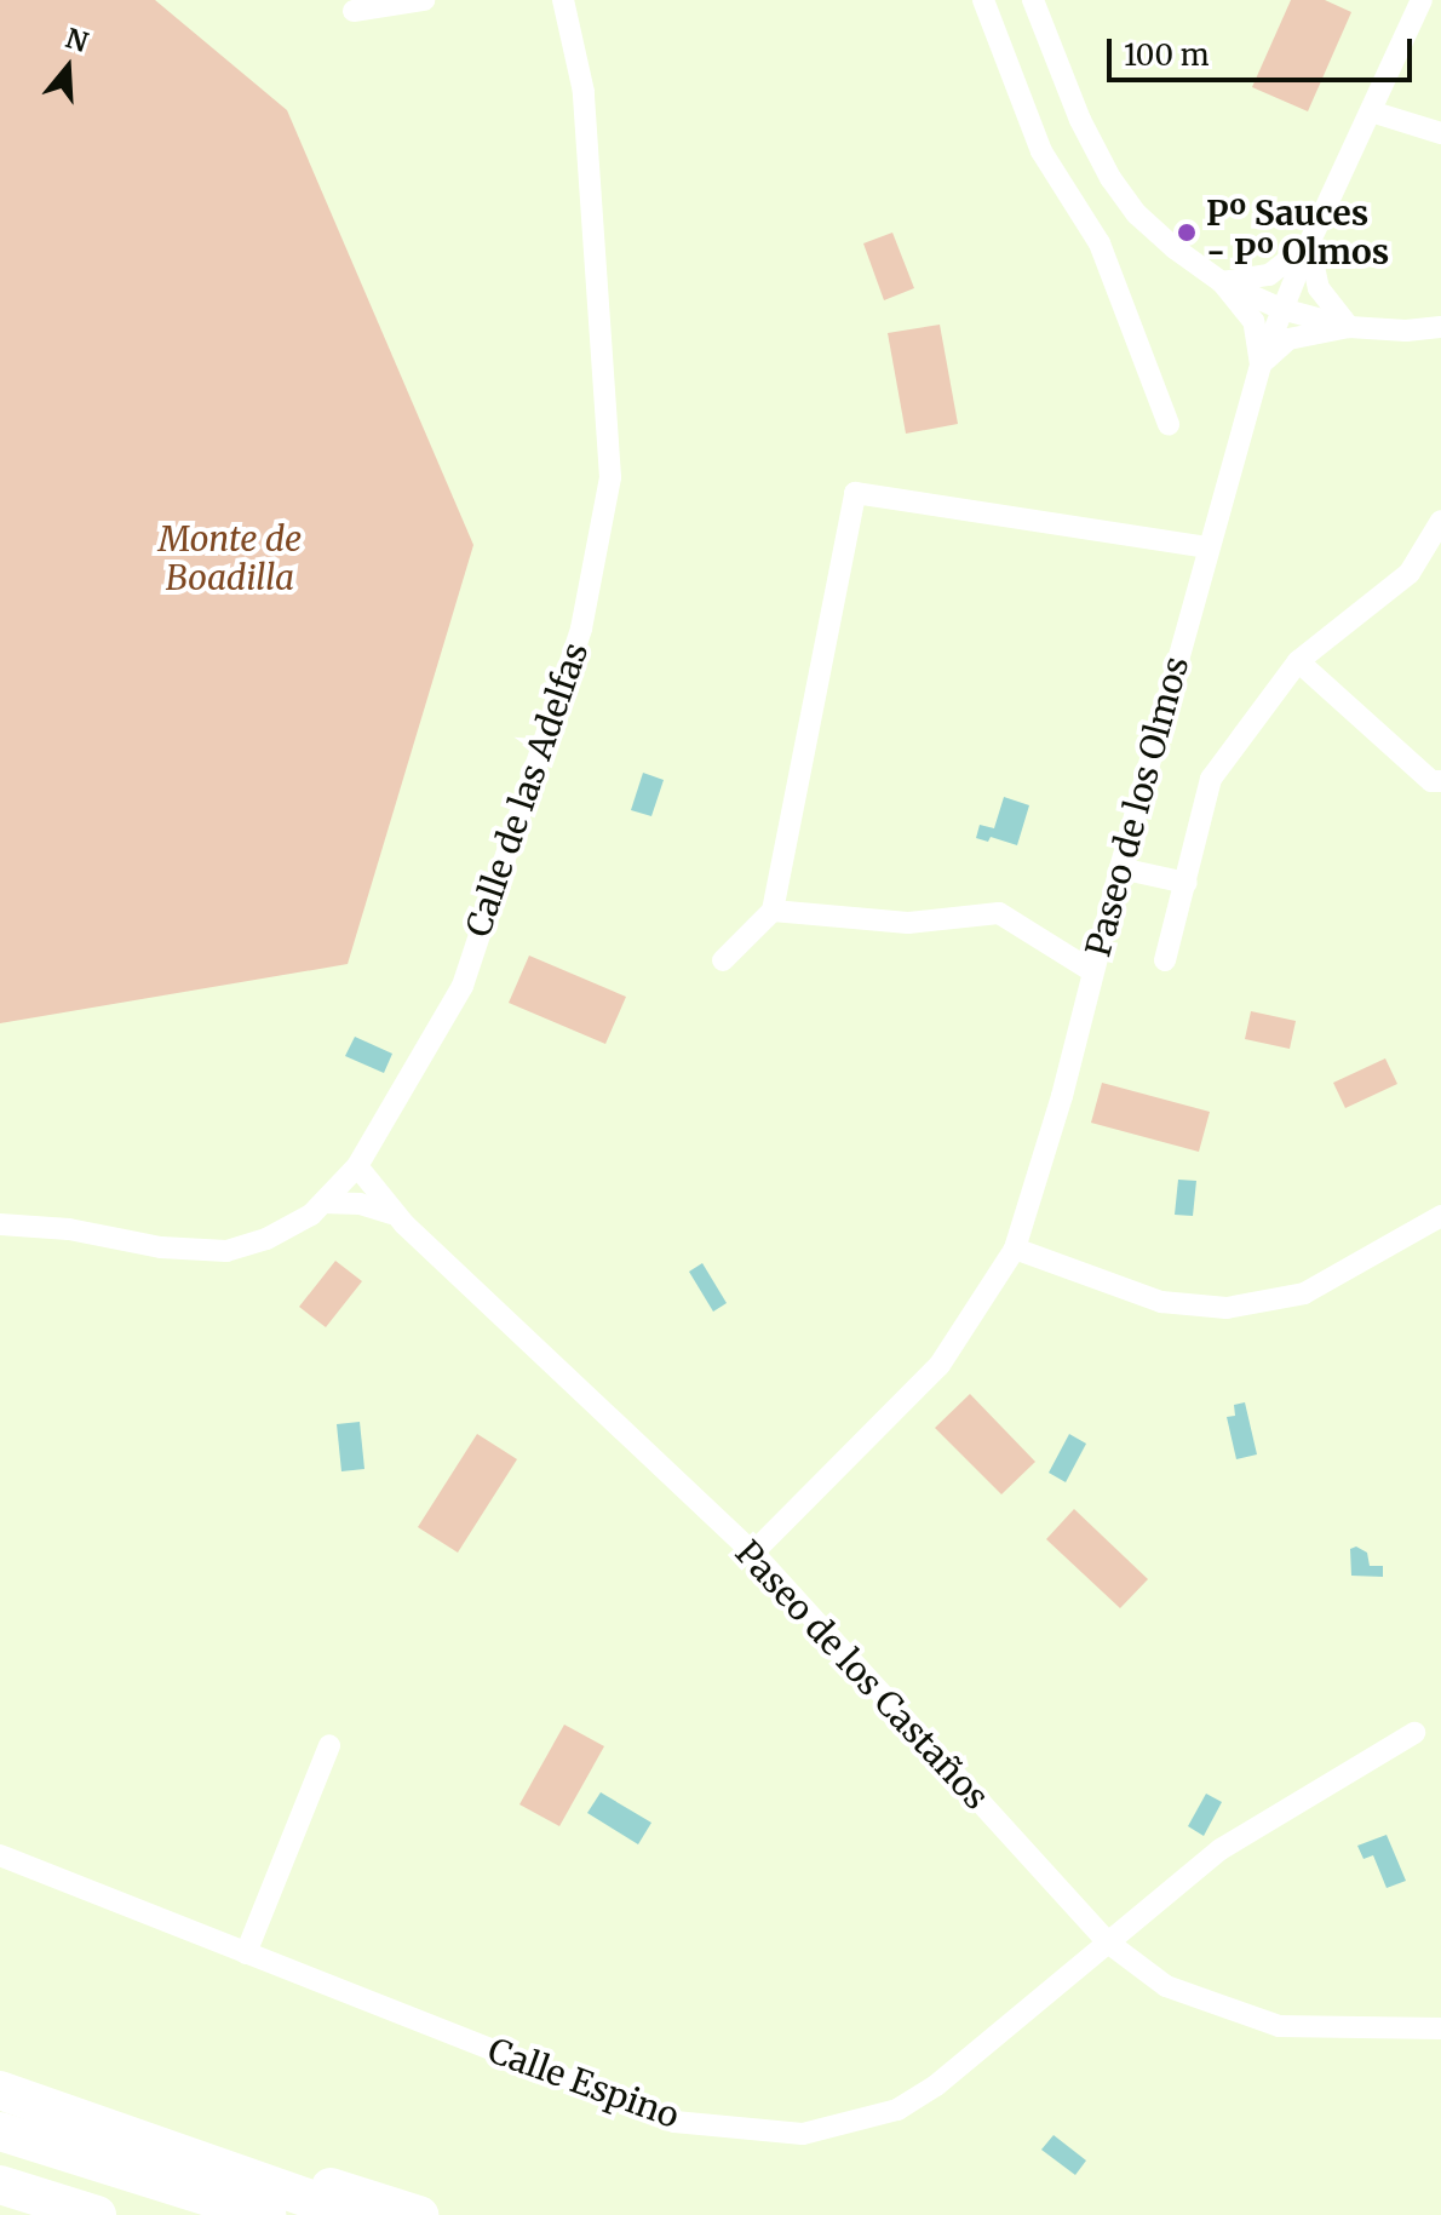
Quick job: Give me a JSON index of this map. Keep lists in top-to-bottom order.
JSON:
{
  "streets": {
    "street": [
      "Calle de las Adelfas",
      "Paseo de los Olmos",
      "Paseo de los Castaños",
      "Calle Espino"
    ]
  },
  "crossings": [
    ["Calle de las Adelfas", "Paseo de los Castaños"],
    ["Paseo de los Olmos", "Paseo de los Castaños"],
    ["Paseo de los Castaños", "Calle Espino"]
  ],
  "parks": ["Monte de Boadilla"],
  "places": ["Pº Sauces - Pº Olmos"],
  "scale_bar": "100 m",
  "north": "top"
}
